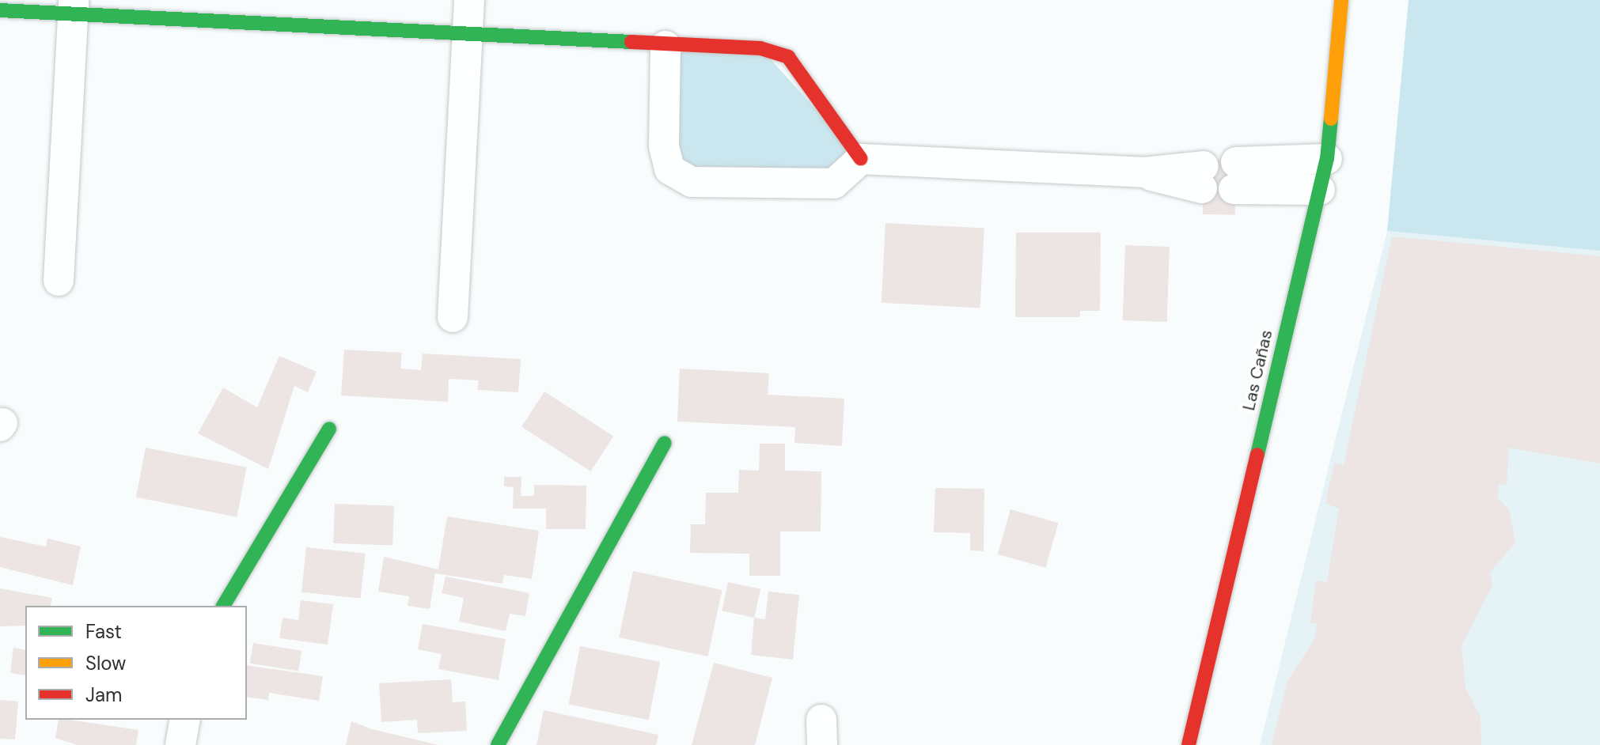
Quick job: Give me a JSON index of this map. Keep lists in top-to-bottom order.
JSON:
{
  "streets": {
    "street": ["Las Cañas"]
  },
  "legend": ["Fast", "Slow", "Jam"]
}
